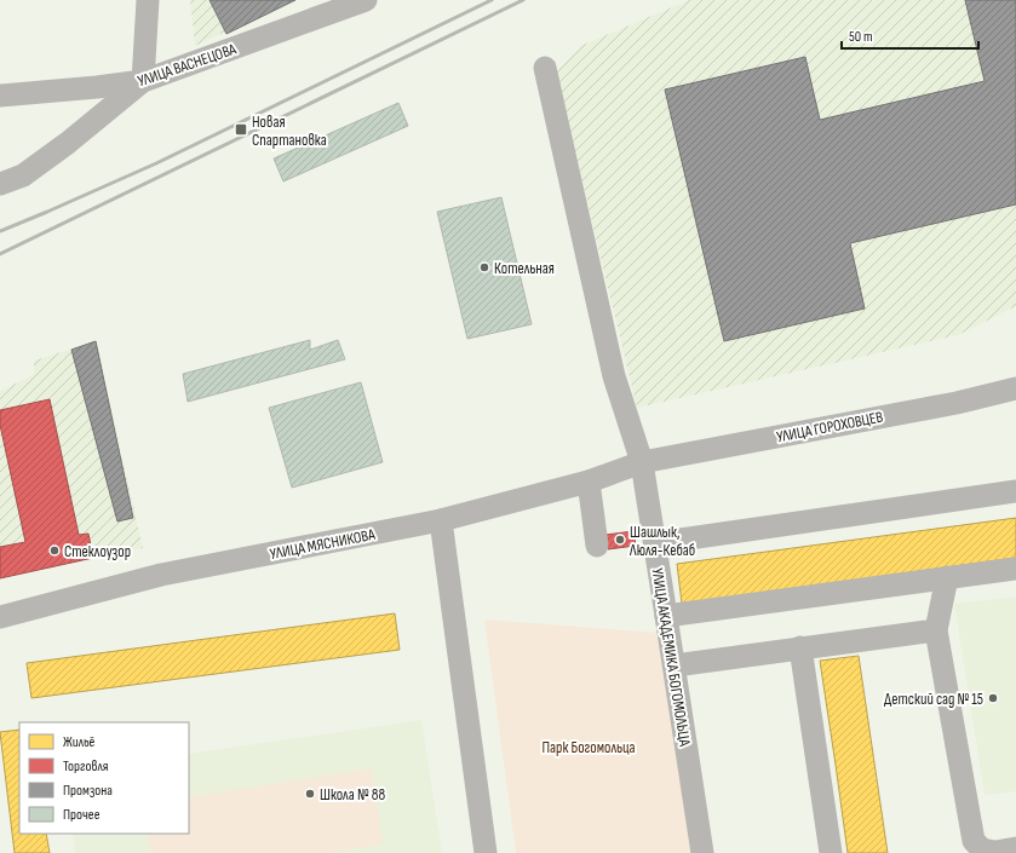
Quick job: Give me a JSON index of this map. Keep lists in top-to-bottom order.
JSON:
{
  "streets": {
    "street": [
      "УЛИЦА ВАСНЕЦОВА",
      "УЛИЦА ГОРОХОВЦЕВ",
      "УЛИЦА МЯСНИКОВА",
      "УЛИЦА АКАДЕМИКА БОГОМОЛЬЦА"
    ]
  },
  "crossings": [
    ["УЛИЦА ГОРОХОВЦЕВ", "УЛИЦА МЯСНИКОВА"],
    ["УЛИЦА ГОРОХОВЦЕВ", "УЛИЦА АКАДЕМИКА БОГОМОЛЬЦА"],
    ["УЛИЦА МЯСНИКОВА", "УЛИЦА АКАДЕМИКА БОГОМОЛЬЦА"]
  ],
  "parks": ["Парк Богомольца"],
  "places": {
    "transit": ["Новая Спартановка"],
    "other": [
      "Котельная",
      "Шашлык, Люля-Кебаб",
      "Стеклоузор",
      "Детский сад № 15",
      "Школа № 88"
    ]
  },
  "legend": [
    "Жильё",
    "Торговля",
    "Промзона",
    "Прочее"
  ],
  "scale_bar": "50 m"
}
